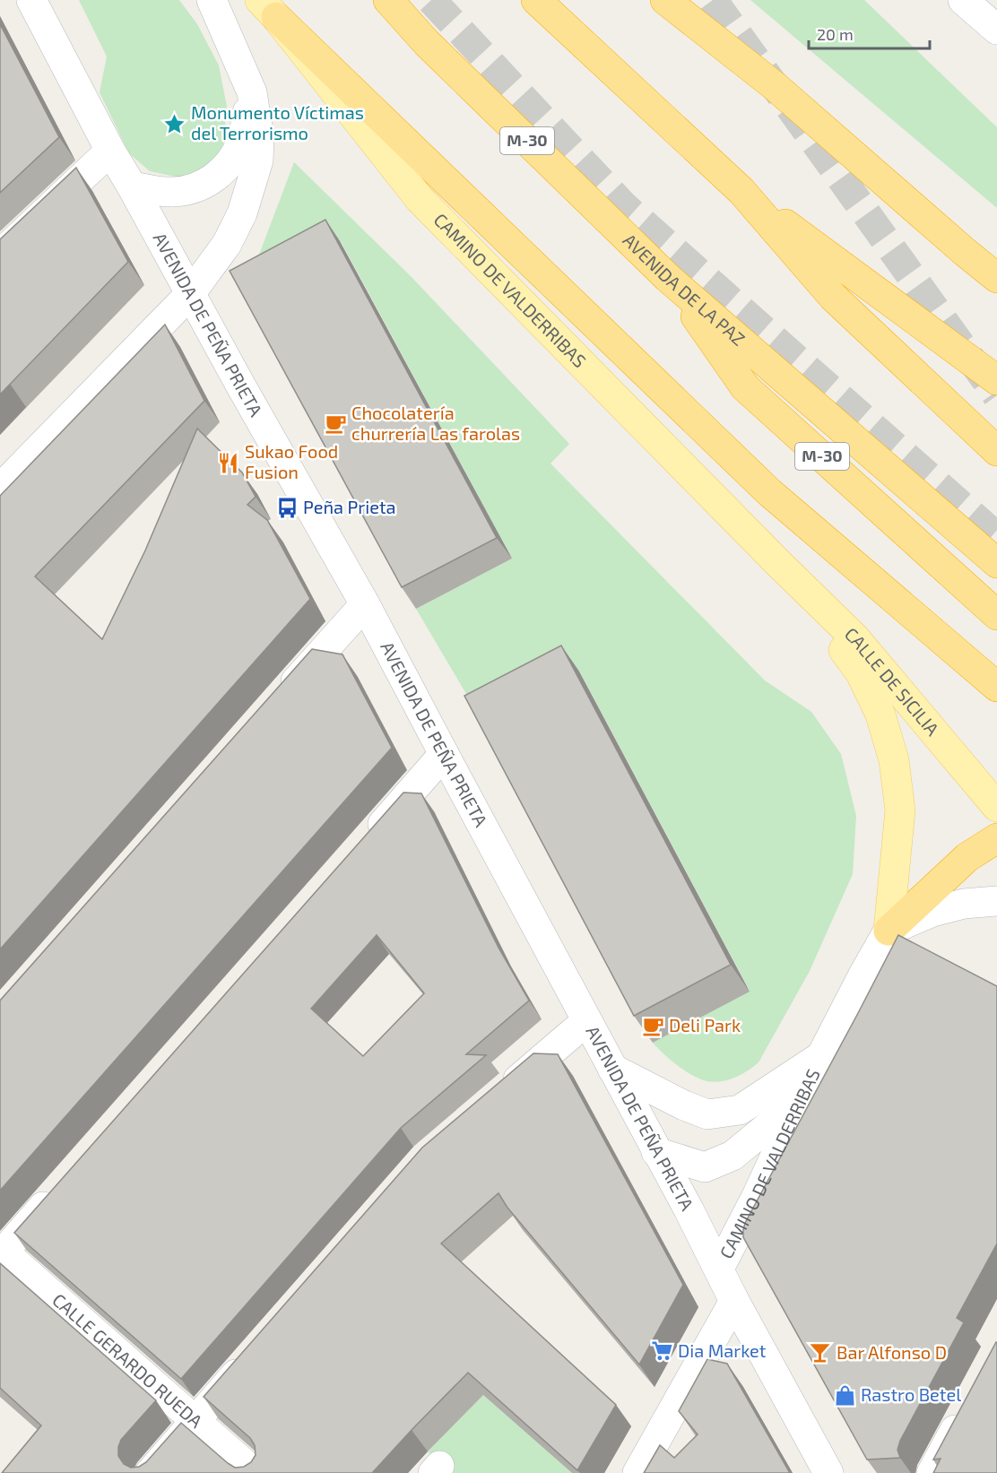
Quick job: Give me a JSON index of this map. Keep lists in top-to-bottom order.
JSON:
{
  "streets": {
    "highway": ["M-30", "AVENIDA DE LA PAZ"],
    "main road": ["CAMINO DE VALDERRIBAS", "CALLE DE SICILIA"],
    "street": ["AVENIDA DE PEÑA PRIETA", "CALLE GERARDO RUEDA"]
  },
  "crossings": [
    ["M-30", "AVENIDA DE LA PAZ"],
    ["CAMINO DE VALDERRIBAS", "AVENIDA DE PEÑA PRIETA"],
    ["CAMINO DE VALDERRIBAS", "CALLE DE SICILIA"]
  ],
  "places": {
    "place": ["Monumento Víctimas del Terrorismo"],
    "cafe": ["Chocolatería churrería Las farolas", "Deli Park"],
    "restaurant": ["Sukao Food Fusion"],
    "bus stop": ["Peña Prieta"],
    "supermarket": ["Dia Market"],
    "bar": ["Bar Alfonso D"],
    "shop": ["Rastro Betel"]
  },
  "scale_bar": "20 m"
}
